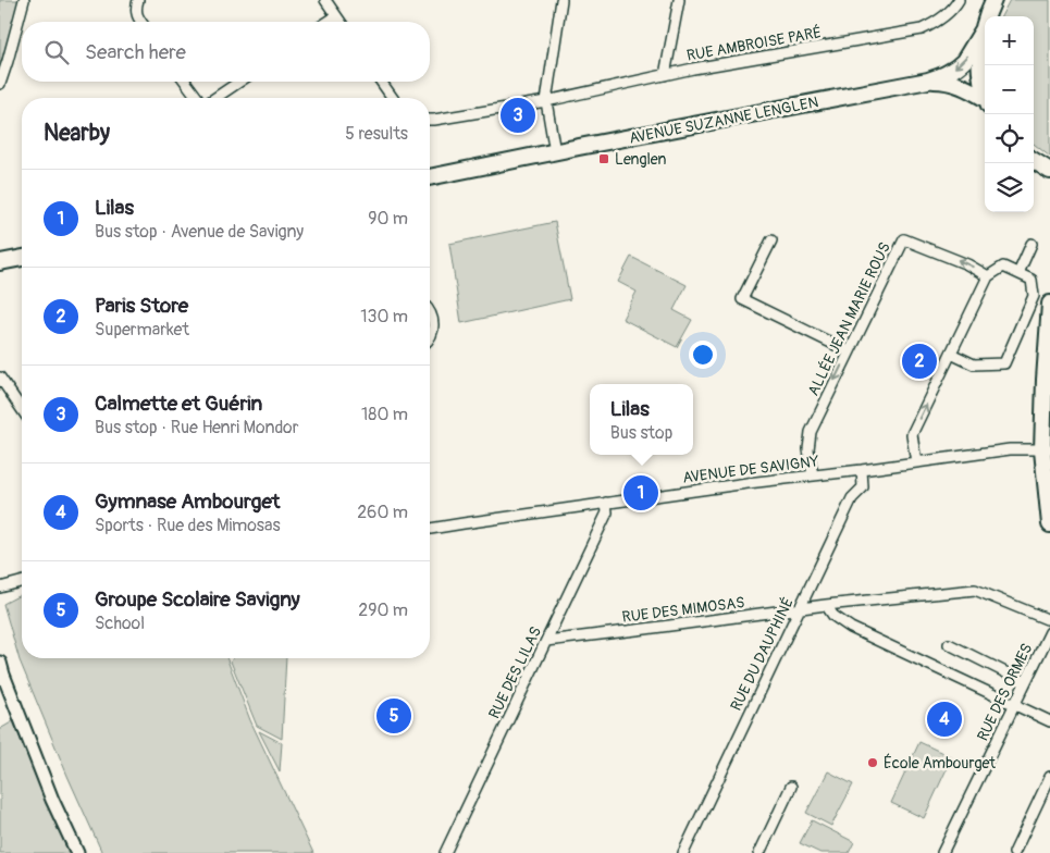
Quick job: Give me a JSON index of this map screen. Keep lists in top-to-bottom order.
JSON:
{
  "streets": {
    "main road": ["AVENUE SUZANNE LENGLEN"],
    "street": [
      "RUE AMBROISE PARÉ",
      "ALLÉE JEAN MARIE ROUS",
      "AVENUE DE SAVIGNY",
      "RUE DES MIMOSAS",
      "RUE DU DAUPHINÉ",
      "RUE DES LILAS",
      "RUE DES ORMES"
    ]
  },
  "crossings": [
    ["ALLÉE JEAN MARIE ROUS", "AVENUE DE SAVIGNY"],
    ["AVENUE DE SAVIGNY", "RUE DU DAUPHINÉ"],
    ["AVENUE DE SAVIGNY", "RUE DES LILAS"],
    ["RUE DES MIMOSAS", "RUE DU DAUPHINÉ"],
    ["RUE DES MIMOSAS", "RUE DES LILAS"]
  ],
  "places": {
    "transit": ["Lenglen"],
    "other": ["École Ambourget"]
  },
  "page": {
    "map_buttons": ["+", "−"],
    "search": "Search here",
    "pins": [
      "3",
      "2",
      "1",
      "5",
      "4"
    ],
    "heading": ["Nearby", "5 results"],
    "list": [
      {
        "mark": "1",
        "name": "Lilas",
        "note": "Bus stop · Avenue de Savigny",
        "value": "90 m"
      },
      {
        "mark": "2",
        "name": "Paris Store",
        "note": "Supermarket",
        "value": "130 m"
      },
      {
        "mark": "3",
        "name": "Calmette et Guérin",
        "note": "Bus stop · Rue Henri Mondor",
        "value": "180 m"
      },
      {
        "mark": "4",
        "name": "Gymnase Ambourget",
        "note": "Sports · Rue des Mimosas",
        "value": "260 m"
      },
      {
        "mark": "5",
        "name": "Groupe Scolaire Savigny",
        "note": "School",
        "value": "290 m"
      }
    ],
    "popup": ["Lilas", "Bus stop"]
  }
}
